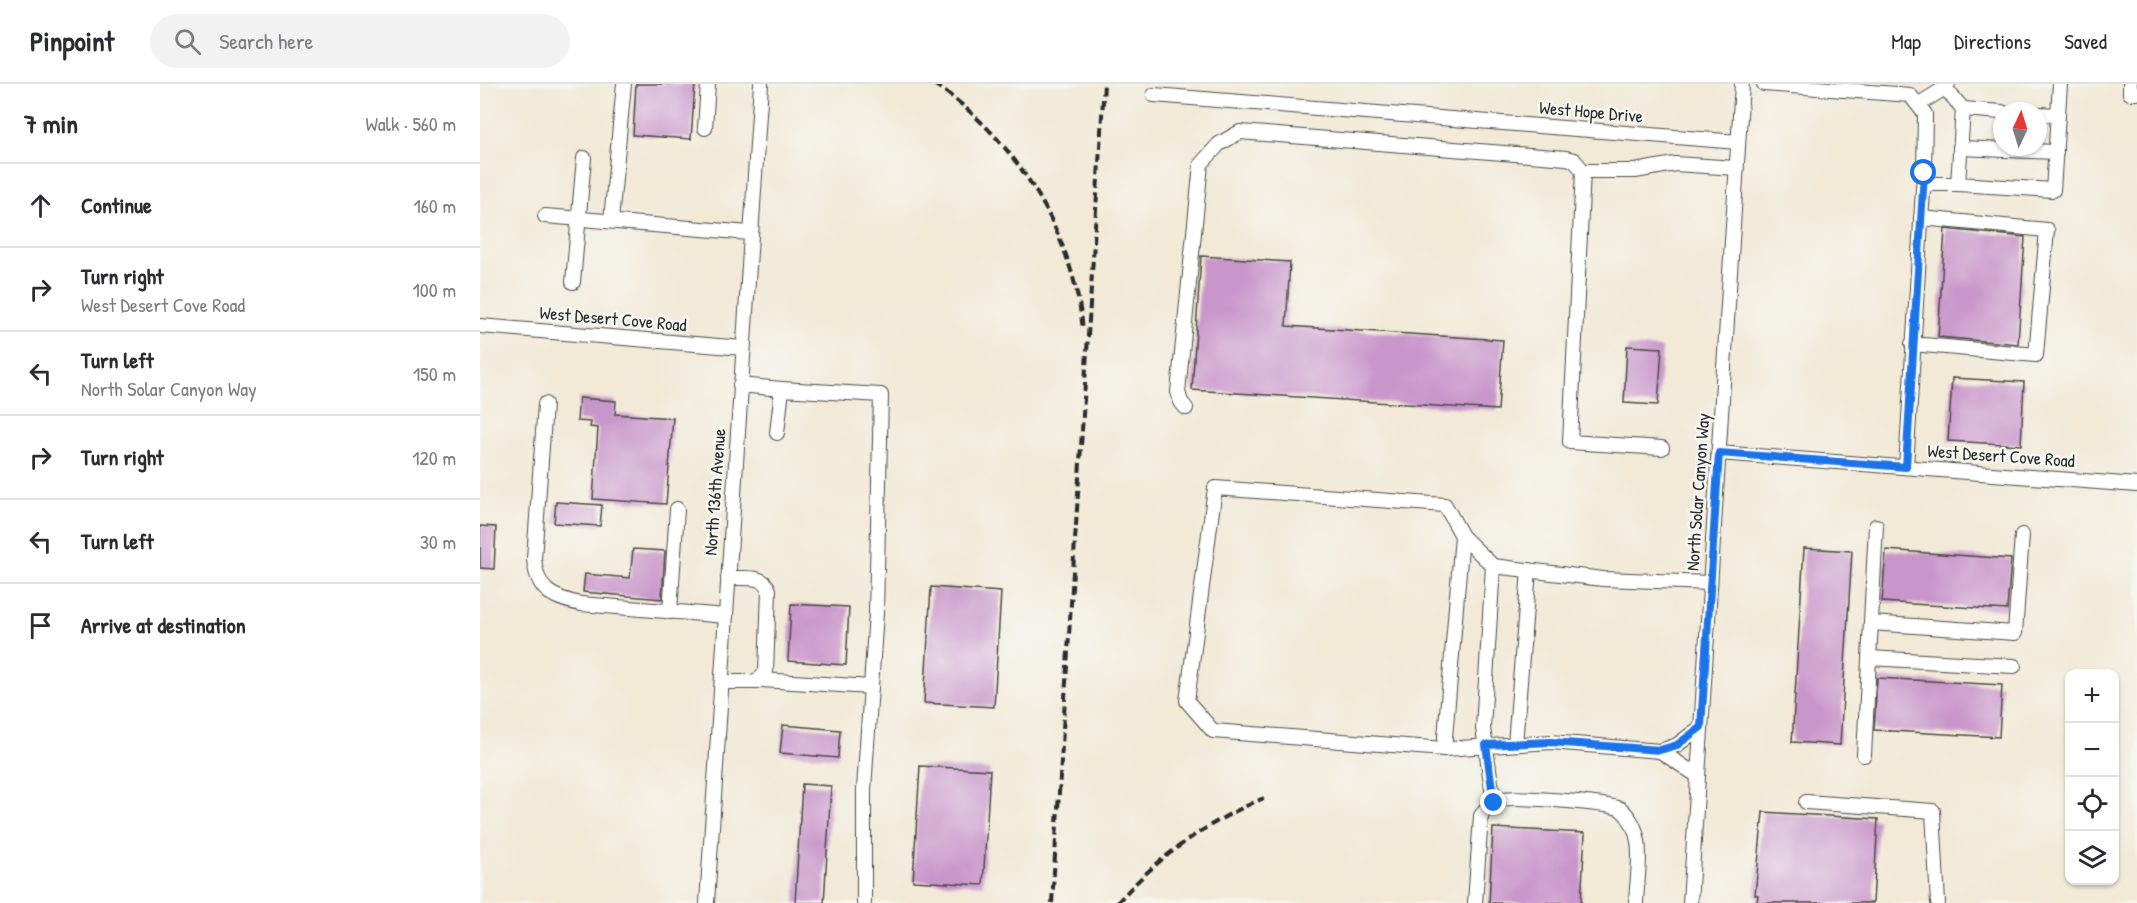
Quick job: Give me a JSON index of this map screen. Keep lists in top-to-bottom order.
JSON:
{
  "streets": {
    "street": [
      "West Hope Drive",
      "West Desert Cove Road",
      "North 136th Avenue",
      "North Solar Canyon Way"
    ]
  },
  "crossings": [
    ["West Hope Drive", "North Solar Canyon Way"],
    ["West Desert Cove Road", "North 136th Avenue"],
    ["West Desert Cove Road", "North Solar Canyon Way"]
  ],
  "north": "top",
  "page": {
    "header": "Pinpoint",
    "search": "Search here",
    "nav": ["Map", "Directions", "Saved"],
    "heading": ["7 min", "Walk · 560 m"],
    "list": [
      ["Continue", "160 m"],
      ["Turn right", "West Desert Cove Road", "100 m"],
      ["Turn left", "North Solar Canyon Way", "150 m"],
      ["Turn right", "120 m"],
      ["Turn left", "30 m"],
      "Arrive at destination"
    ],
    "map_buttons": ["+", "−"]
  }
}
